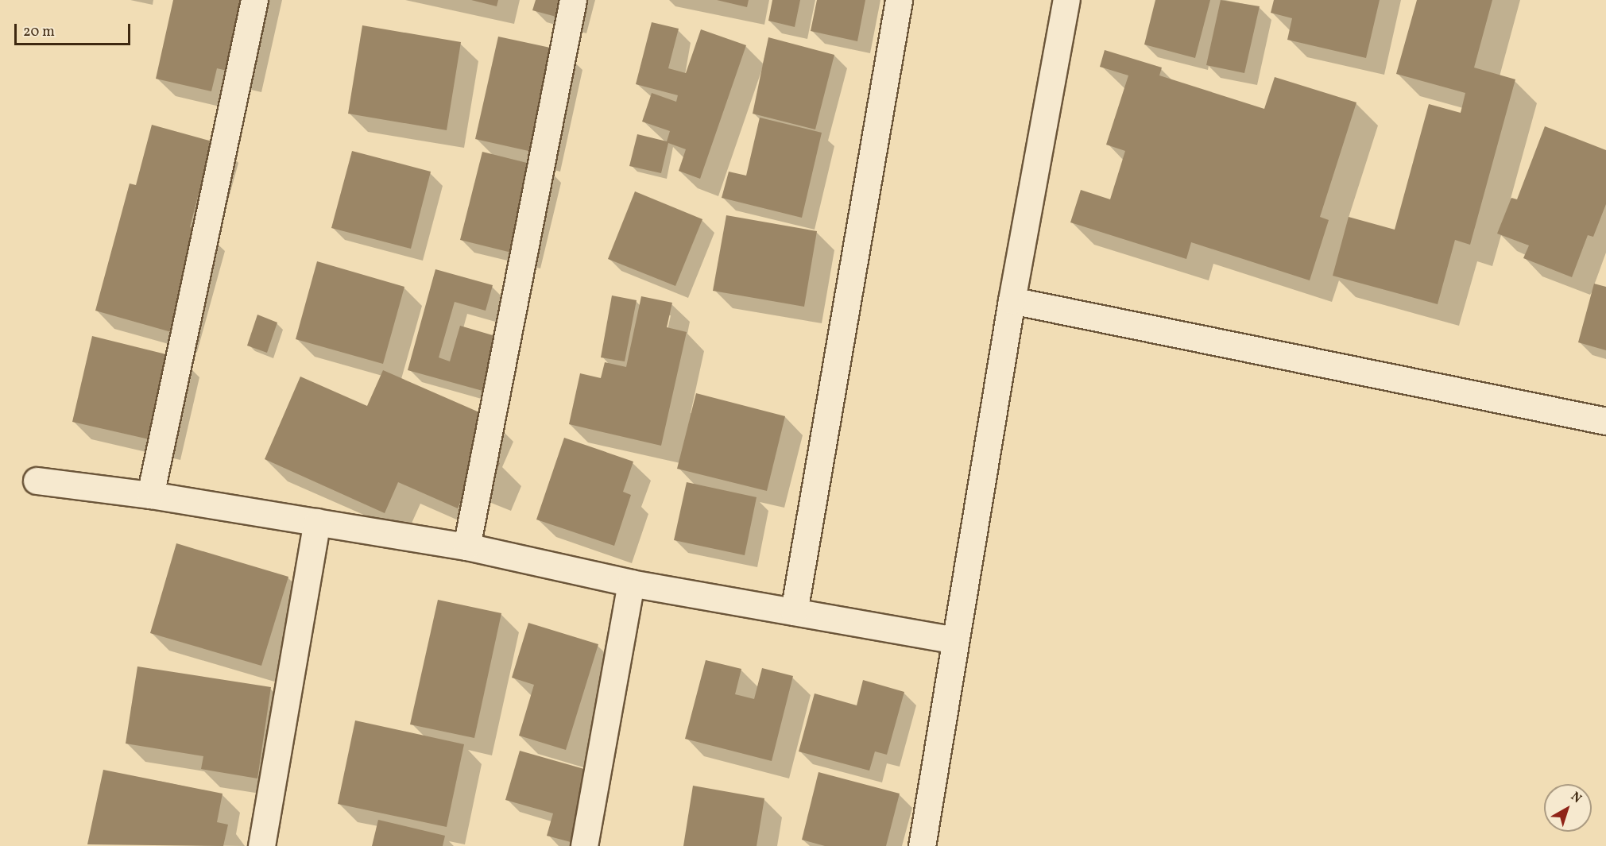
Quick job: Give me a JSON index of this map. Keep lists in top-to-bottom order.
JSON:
{
  "scale_bar": "20 m",
  "north": "top right"
}
